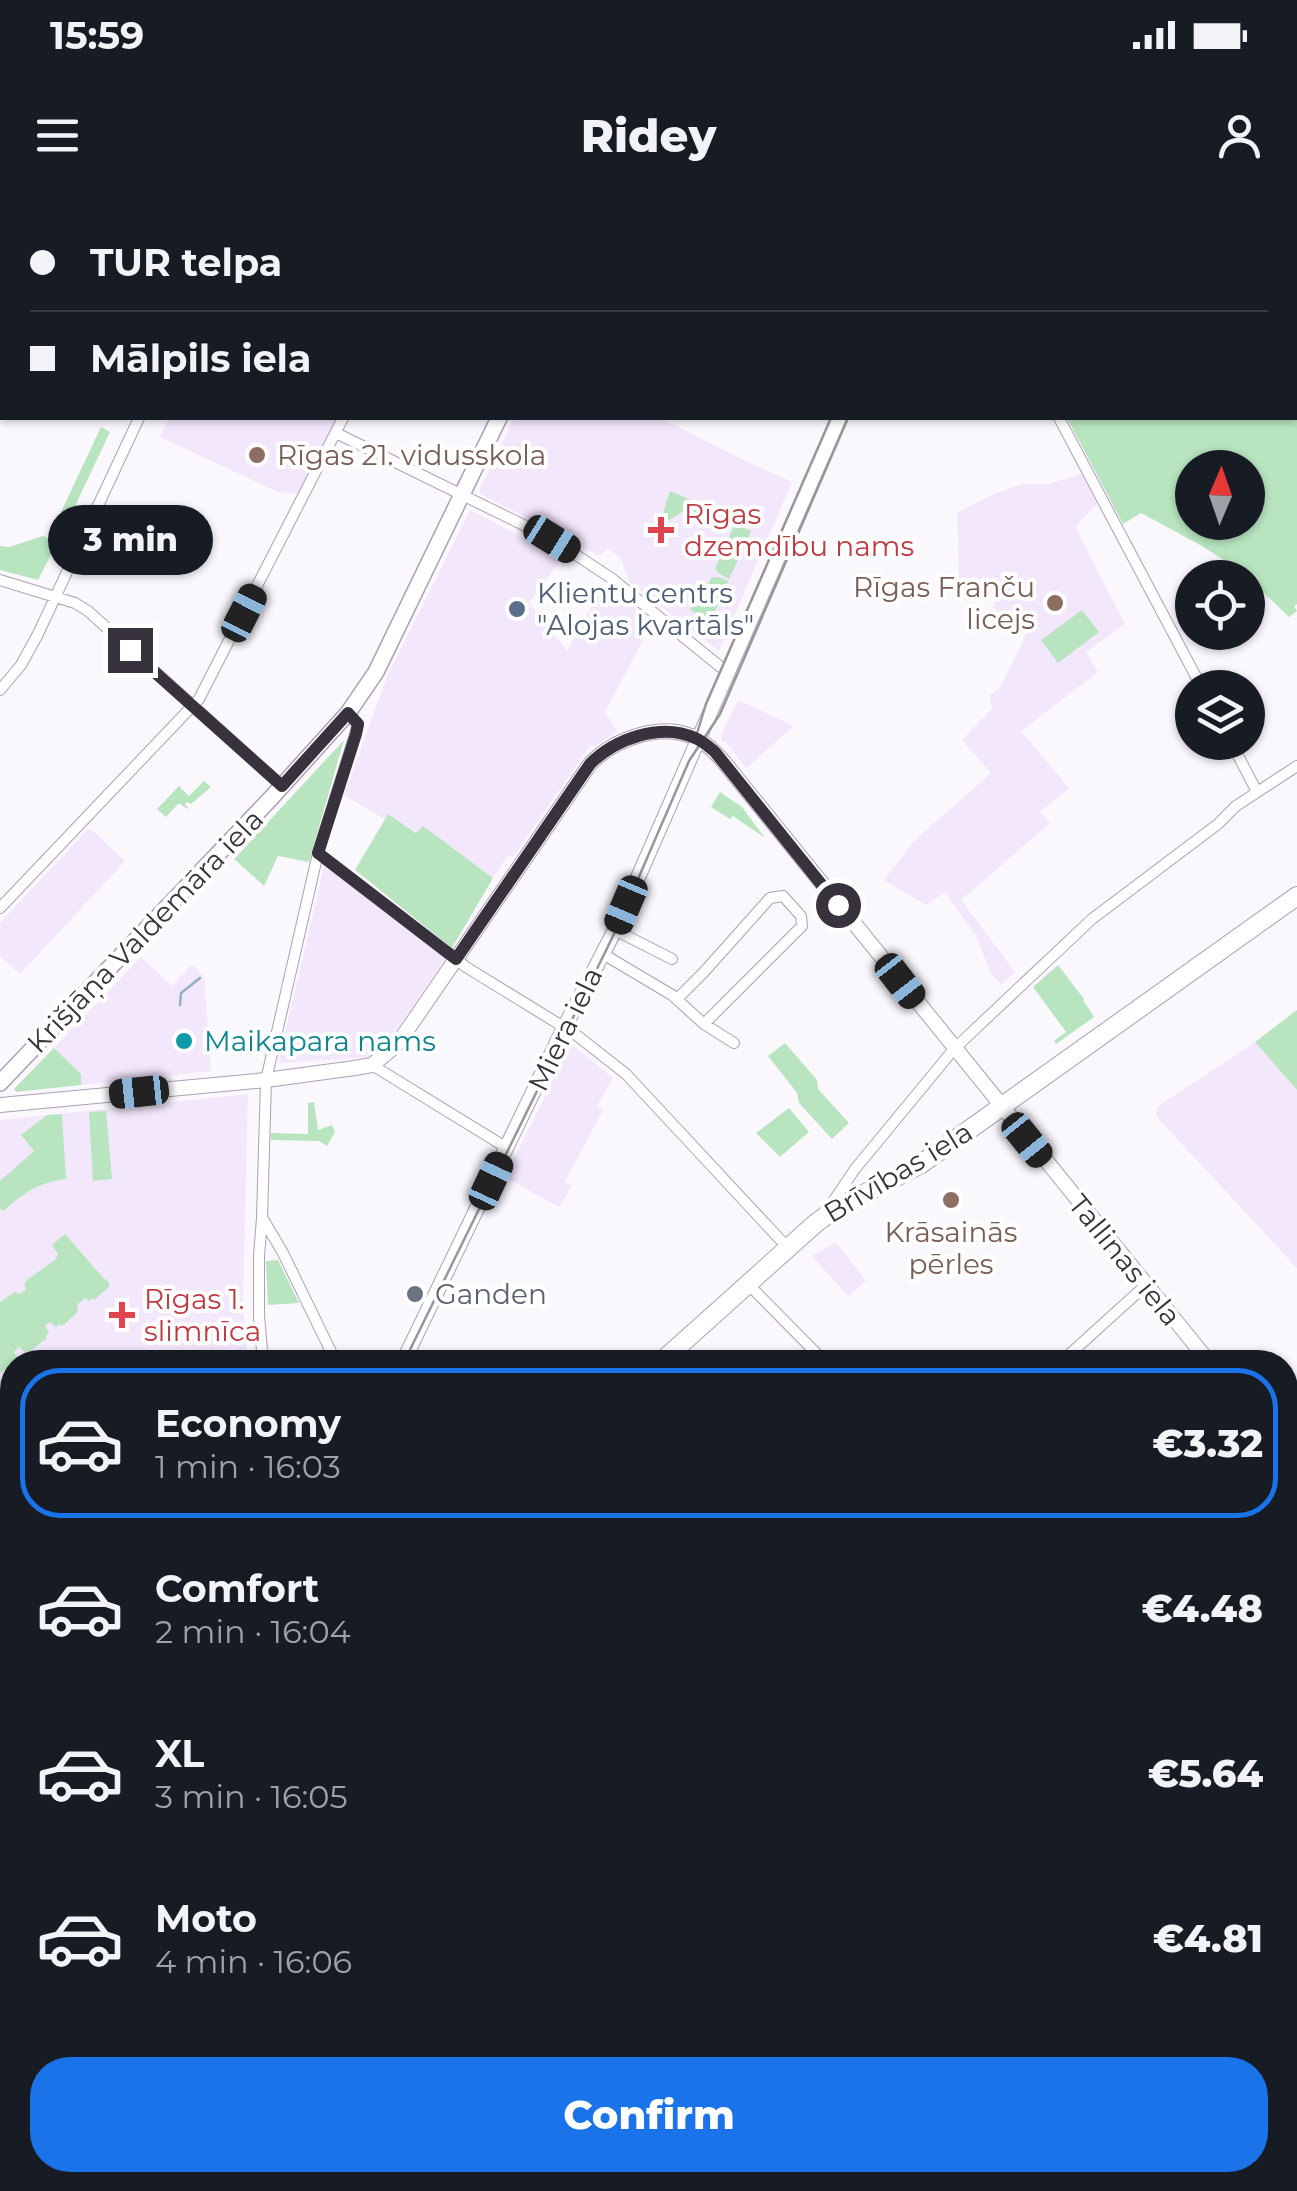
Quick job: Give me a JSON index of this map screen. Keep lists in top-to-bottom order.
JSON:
{
  "streets": {
    "highway": ["Brīvības iela"],
    "main road": ["Krišjāņa Valdemāra iela"],
    "street": ["Miera iela", "Tallinas iela"]
  },
  "crossings": [
    ["Miera iela", "Tallinas iela"],
    ["Brīvības iela", "Tallinas iela"]
  ],
  "places": {
    "other": [
      "Rīgas 21. vidusskola",
      "Rīgas Franču licejs",
      "Klientu centrs \"Alojas kvartāls\"",
      "Maikapara nams",
      "Krāsainās pērles",
      "Ganden"
    ],
    "health": ["Rīgas dzemdību nams", "Rīgas 1. slimnīca"]
  },
  "north": "top",
  "page": {
    "status": "15:59",
    "header": "Ridey",
    "banner": ["TUR telpa", "Mālpils iela"],
    "bubble": "3 min",
    "list": [
      {
        "name": "Economy",
        "note": "1 min · 16:03",
        "value": "€3.32"
      },
      {
        "name": "Comfort",
        "note": "2 min · 16:04",
        "value": "€4.48"
      },
      {
        "name": "XL",
        "note": "3 min · 16:05",
        "value": "€5.64"
      },
      {
        "name": "Moto",
        "note": "4 min · 16:06",
        "value": "€4.81"
      }
    ],
    "buttons": "Confirm"
  }
}
